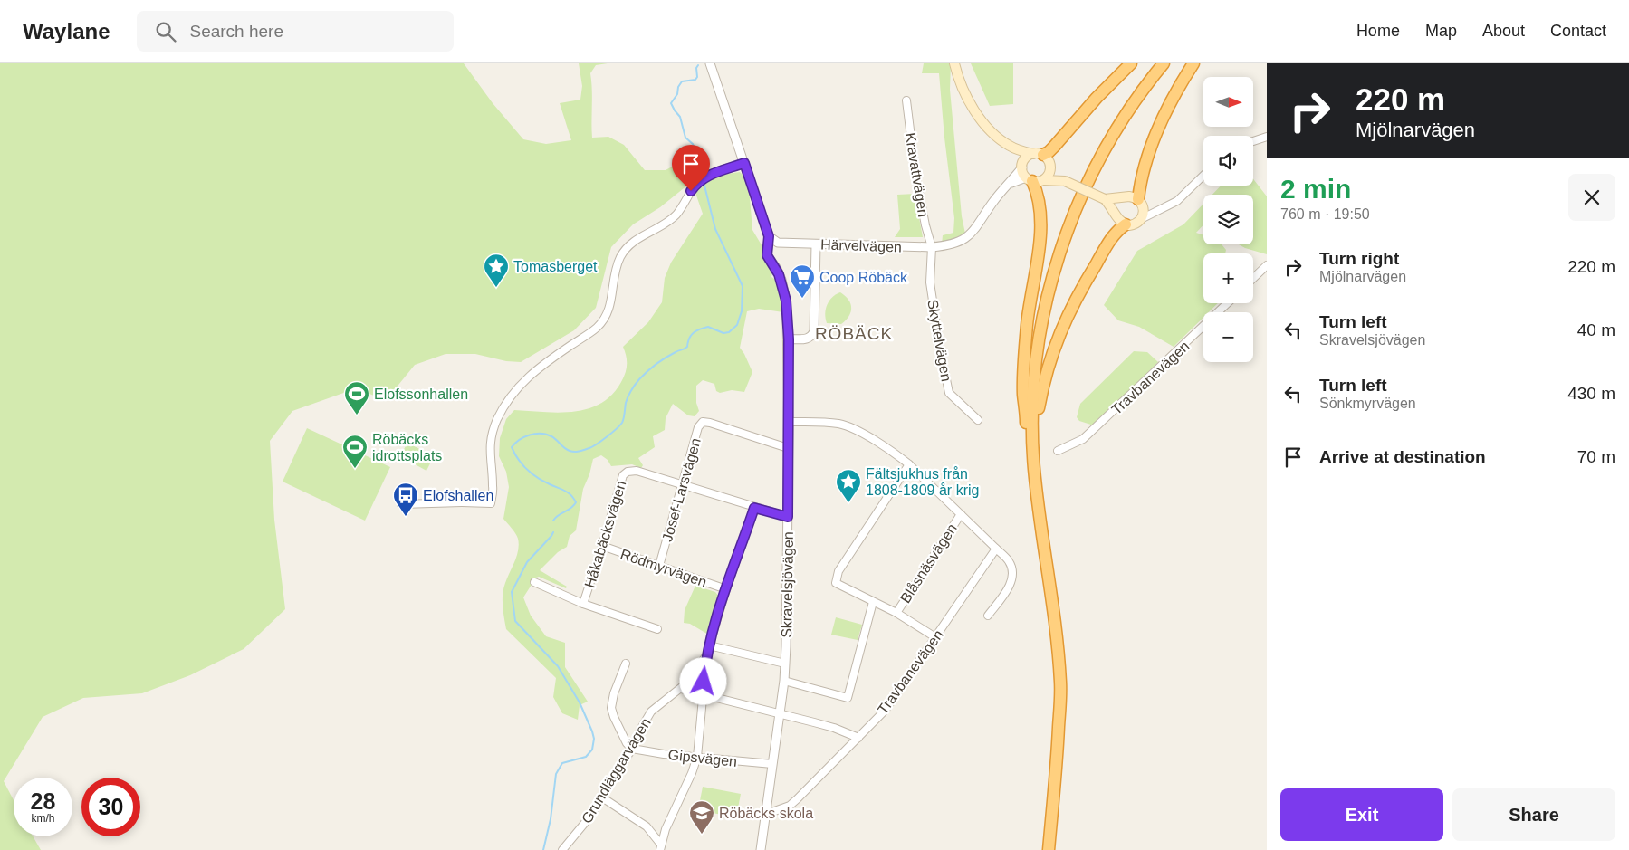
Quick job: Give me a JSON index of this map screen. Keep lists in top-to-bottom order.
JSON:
{
  "streets": {
    "street": [
      "Kravattvägen",
      "Härvelvägen",
      "Skyttelvägen",
      "Travbanevägen",
      "Josef-Larsvägen",
      "Håkabäcksvägen",
      "Blåsnäsvägen",
      "Rödmyrvägen",
      "Skravelsjövägen",
      "Gipsvägen",
      "Grundläggarvägen"
    ]
  },
  "crossings": [
    ["Kravattvägen", "Härvelvägen"],
    ["Kravattvägen", "Skyttelvägen"],
    ["Härvelvägen", "Skyttelvägen"],
    ["Härvelvägen", "Skravelsjövägen"],
    ["Travbanevägen", "Skravelsjövägen"],
    ["Josef-Larsvägen", "Håkabäcksvägen"],
    ["Josef-Larsvägen", "Rödmyrvägen"],
    ["Josef-Larsvägen", "Skravelsjövägen"],
    ["Håkabäcksvägen", "Rödmyrvägen"],
    ["Skravelsjövägen", "Gipsvägen"],
    ["Gipsvägen", "Grundläggarvägen"]
  ],
  "districts": ["RÖBÄCK"],
  "places": {
    "place": ["Tomasberget", "Fältsjukhus från 1808-1809 år krig"],
    "supermarket": ["Coop Röbäck"],
    "sports": ["Elofssonhallen", "Röbäcks idrottsplats"],
    "bus stop": ["Elofshallen"],
    "school or university": ["Röbäcks skola"]
  },
  "north": "right",
  "page": {
    "header": "Waylane",
    "search": "Search here",
    "nav": [
      "Home",
      "Map",
      "About",
      "Contact"
    ],
    "turn": ["220 m", "Mjölnarvägen"],
    "map_buttons": ["+", "−"],
    "heading": ["2 min", "760 m · 19:50"],
    "list": [
      {
        "name": "Turn right",
        "note": "Mjölnarvägen",
        "value": "220 m"
      },
      {
        "name": "Turn left",
        "note": "Skravelsjövägen",
        "value": "40 m"
      },
      {
        "name": "Turn left",
        "note": "Sönkmyrvägen",
        "value": "430 m"
      },
      {
        "name": "Arrive at destination",
        "value": "70 m"
      }
    ],
    "speed": "28 km/h",
    "limit": "30",
    "buttons": ["Exit", "Share"]
  }
}
